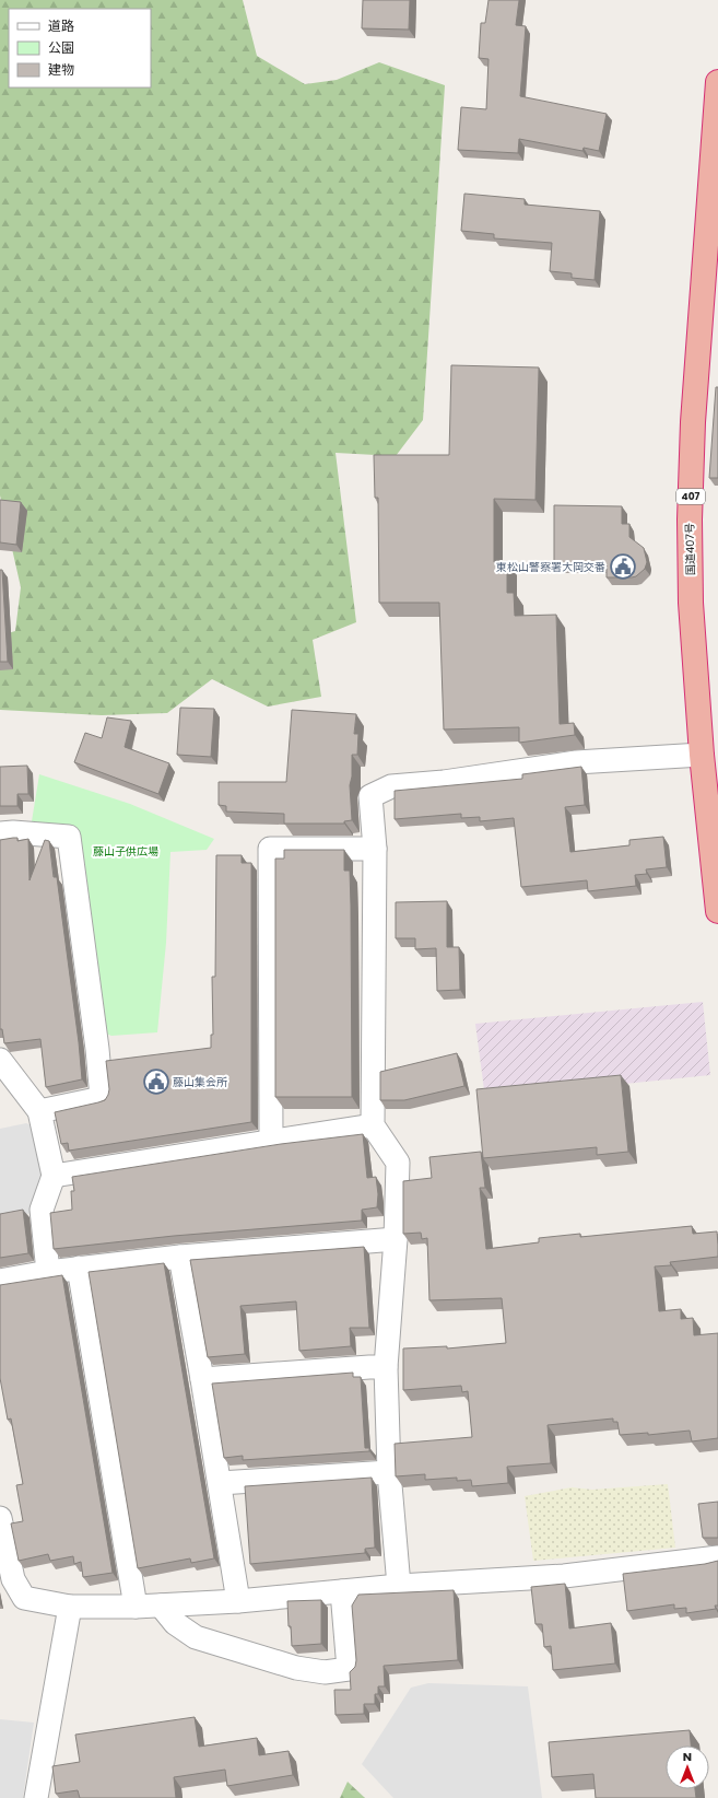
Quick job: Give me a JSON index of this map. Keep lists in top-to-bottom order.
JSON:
{
  "streets": {
    "highway": ["407", "国道407号"]
  },
  "parks": ["藤山子供広場"],
  "places": {
    "public building": ["東松山警察署大岡交番", "藤山集会所"]
  },
  "legend": ["道路", "公園", "建物"],
  "north": "top"
}
